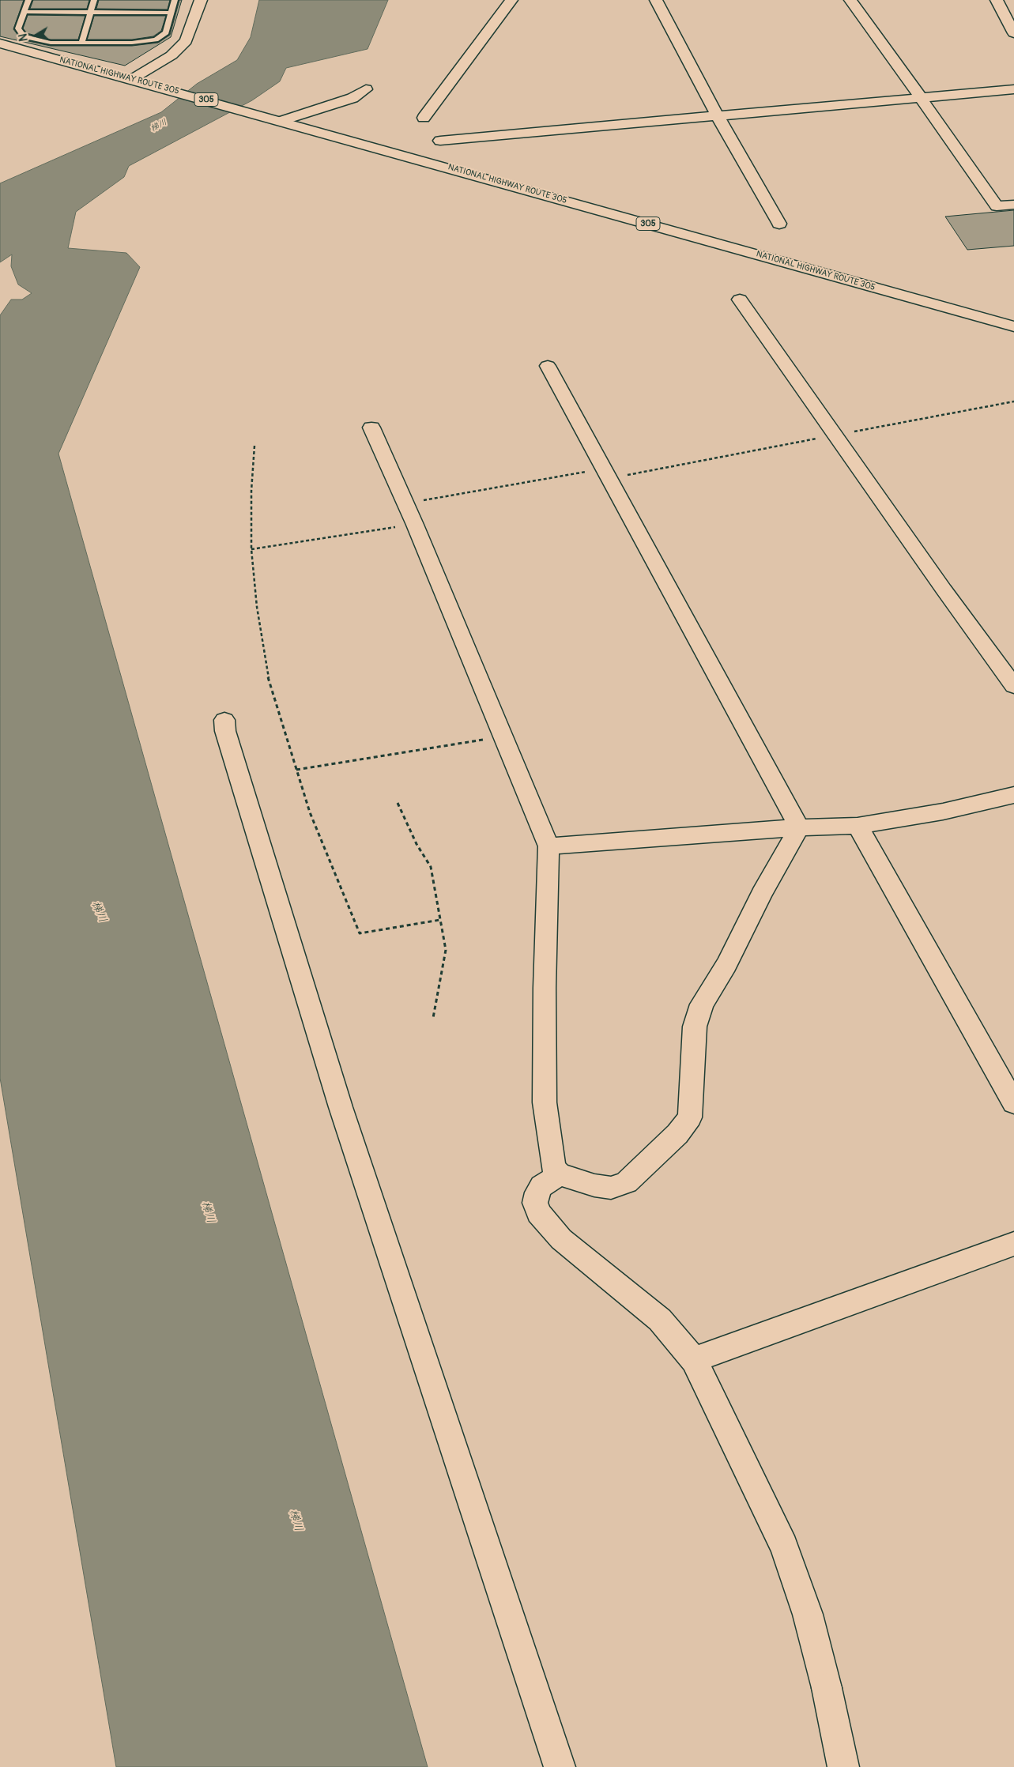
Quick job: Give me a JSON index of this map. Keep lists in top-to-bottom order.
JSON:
{
  "streets": {
    "main road": ["NATIONAL HIGHWAY ROUTE 305", "305"]
  },
  "water": ["梯川"],
  "north": "left"
}
